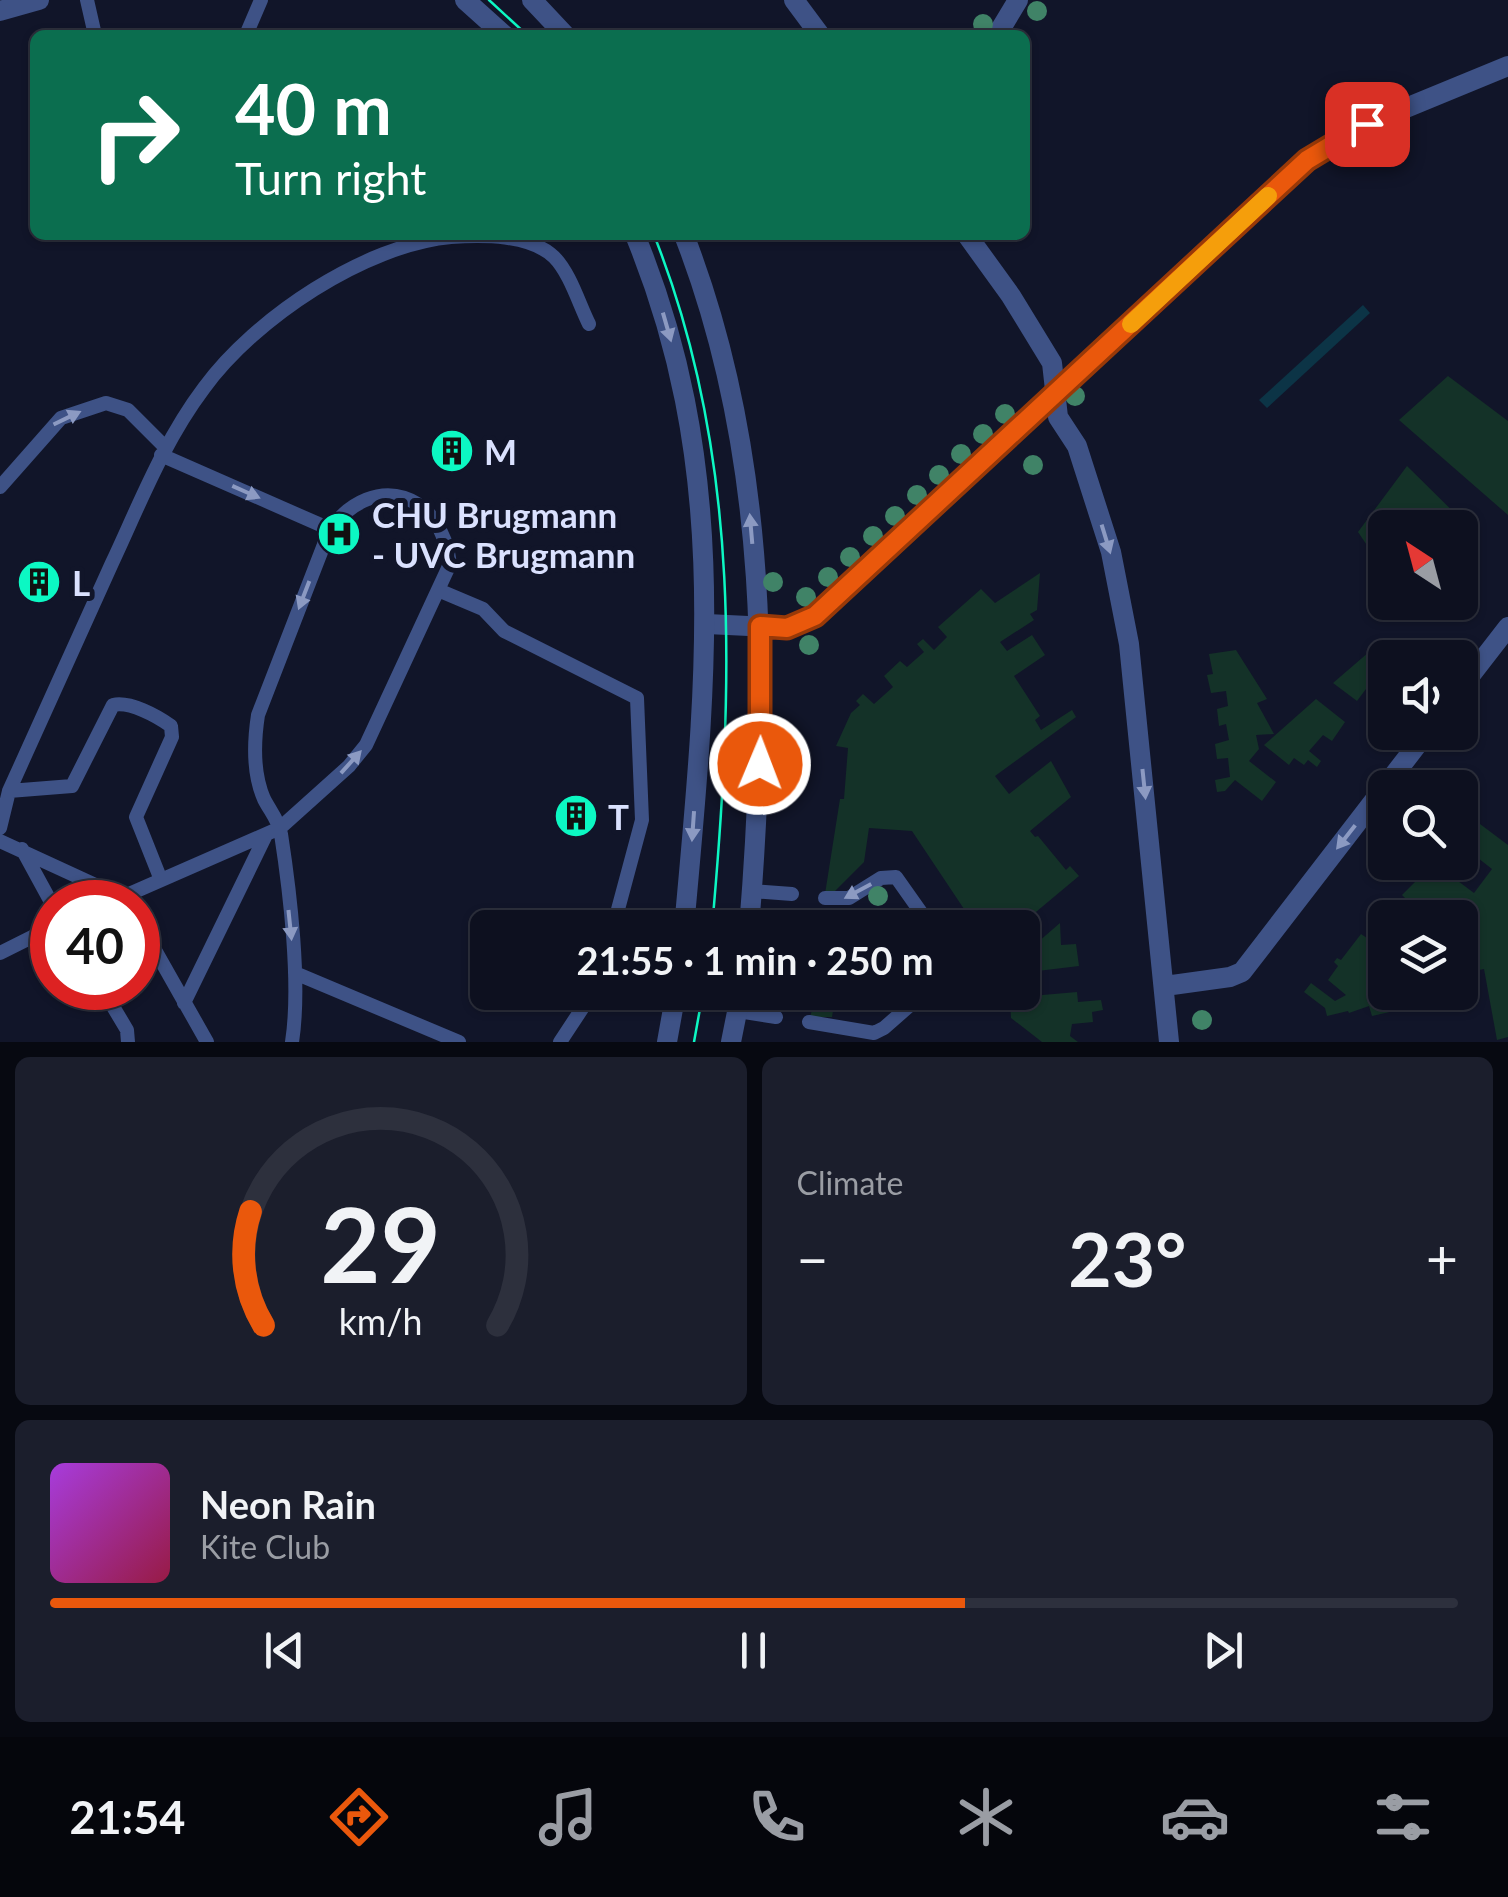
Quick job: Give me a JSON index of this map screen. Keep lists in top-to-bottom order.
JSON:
{
  "places": {
    "building": ["M", "L", "T"],
    "hospital": ["CHU Brugmann - UVC Brugmann"]
  },
  "north": "top left",
  "page": {
    "turn": ["40 m", "Turn right"],
    "limit": "40",
    "trip": "21:55 · 1 min · 250 m",
    "tile": "Climate",
    "heat": ["−", "23°", "+"],
    "song": ["Neon Rain", "Kite Club"],
    "tabs": "21:54",
    "gauge": ["29", "km/h"]
  }
}
